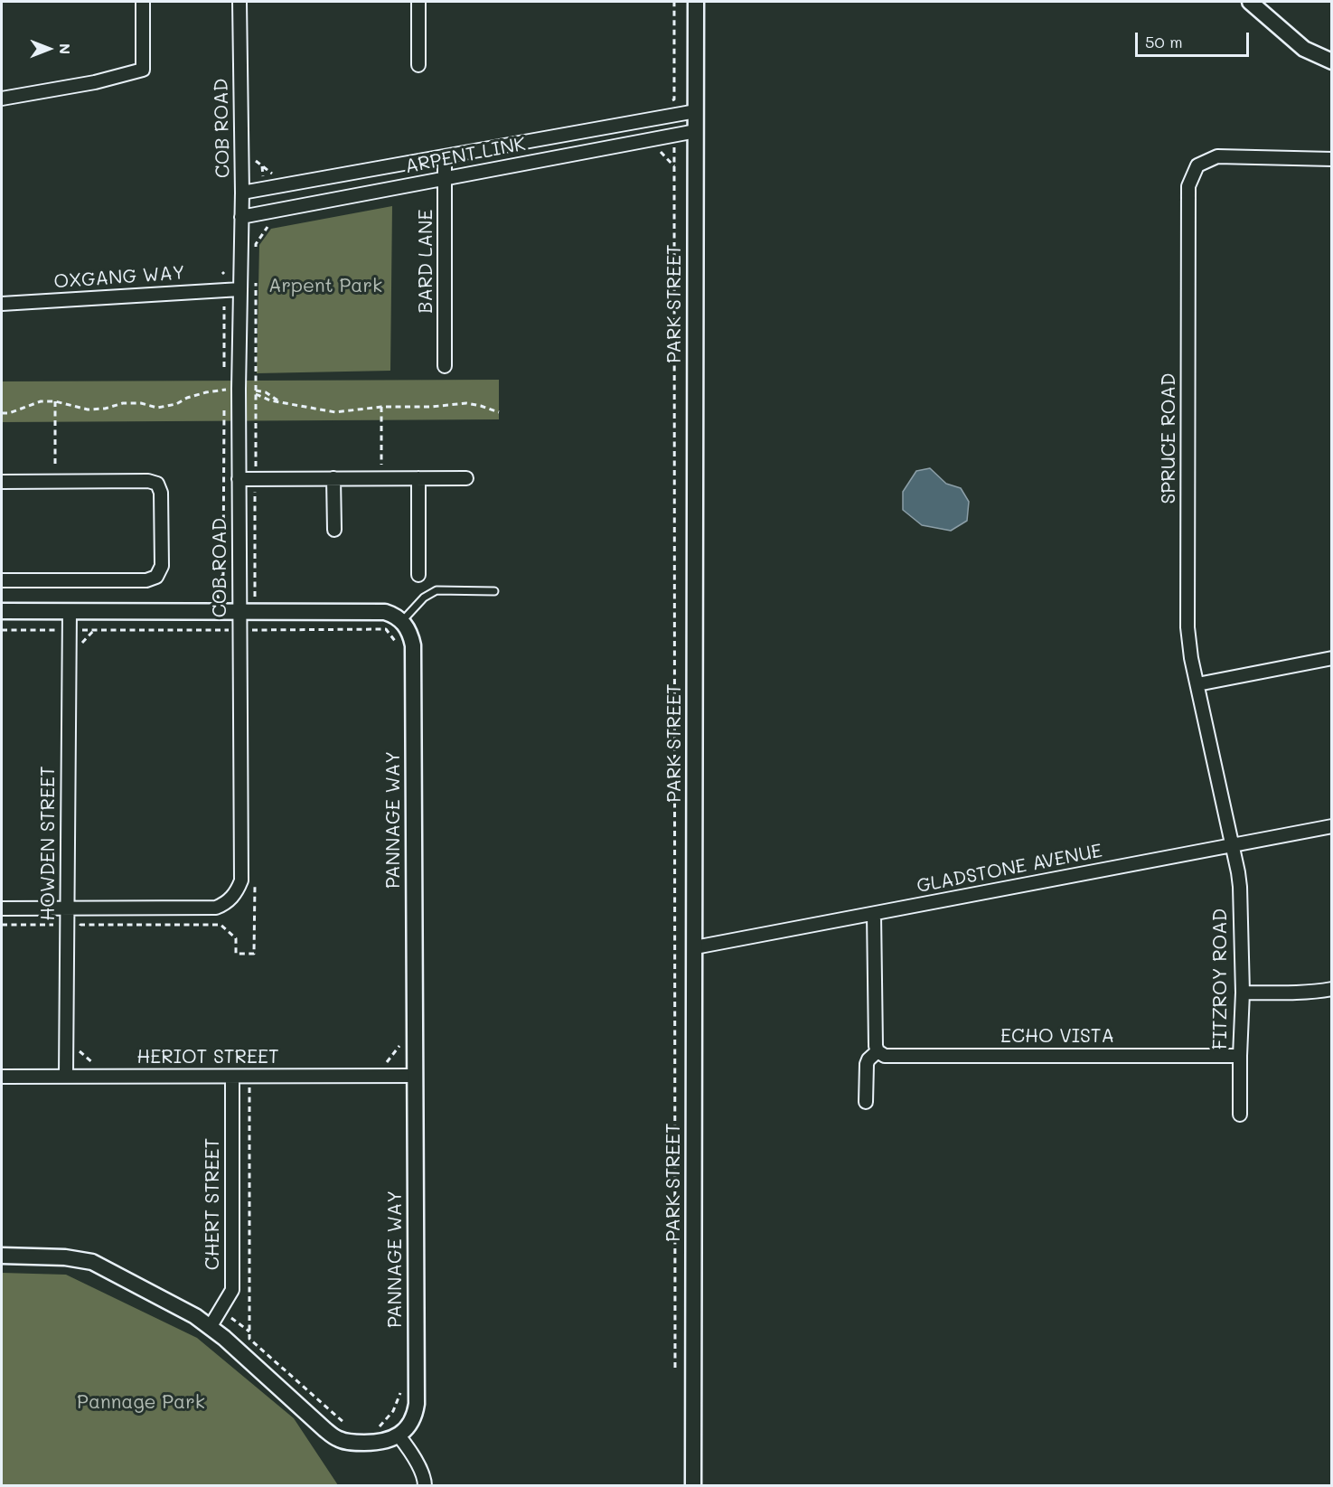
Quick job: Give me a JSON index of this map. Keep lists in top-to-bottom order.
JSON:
{
  "streets": {
    "street": [
      "COB ROAD",
      "ARPENT LINK",
      "BARD LANE",
      "OXGANG WAY",
      "PARK STREET",
      "SPRUCE ROAD",
      "PANNAGE WAY",
      "HOWDEN STREET",
      "GLADSTONE AVENUE",
      "FITZROY ROAD",
      "ECHO VISTA",
      "HERIOT STREET",
      "CHERT STREET"
    ]
  },
  "crossings": [
    ["COB ROAD", "ARPENT LINK"],
    ["COB ROAD", "OXGANG WAY"],
    ["COB ROAD", "HOWDEN STREET"],
    ["ARPENT LINK", "BARD LANE"],
    ["ARPENT LINK", "PARK STREET"],
    ["PARK STREET", "GLADSTONE AVENUE"],
    ["SPRUCE ROAD", "GLADSTONE AVENUE"],
    ["SPRUCE ROAD", "FITZROY ROAD"],
    ["PANNAGE WAY", "HERIOT STREET"],
    ["HOWDEN STREET", "HERIOT STREET"],
    ["GLADSTONE AVENUE", "FITZROY ROAD"],
    ["FITZROY ROAD", "ECHO VISTA"],
    ["HERIOT STREET", "CHERT STREET"]
  ],
  "parks": ["Arpent Park", "Pannage Park"],
  "scale_bar": "50 m",
  "north": "right"
}
